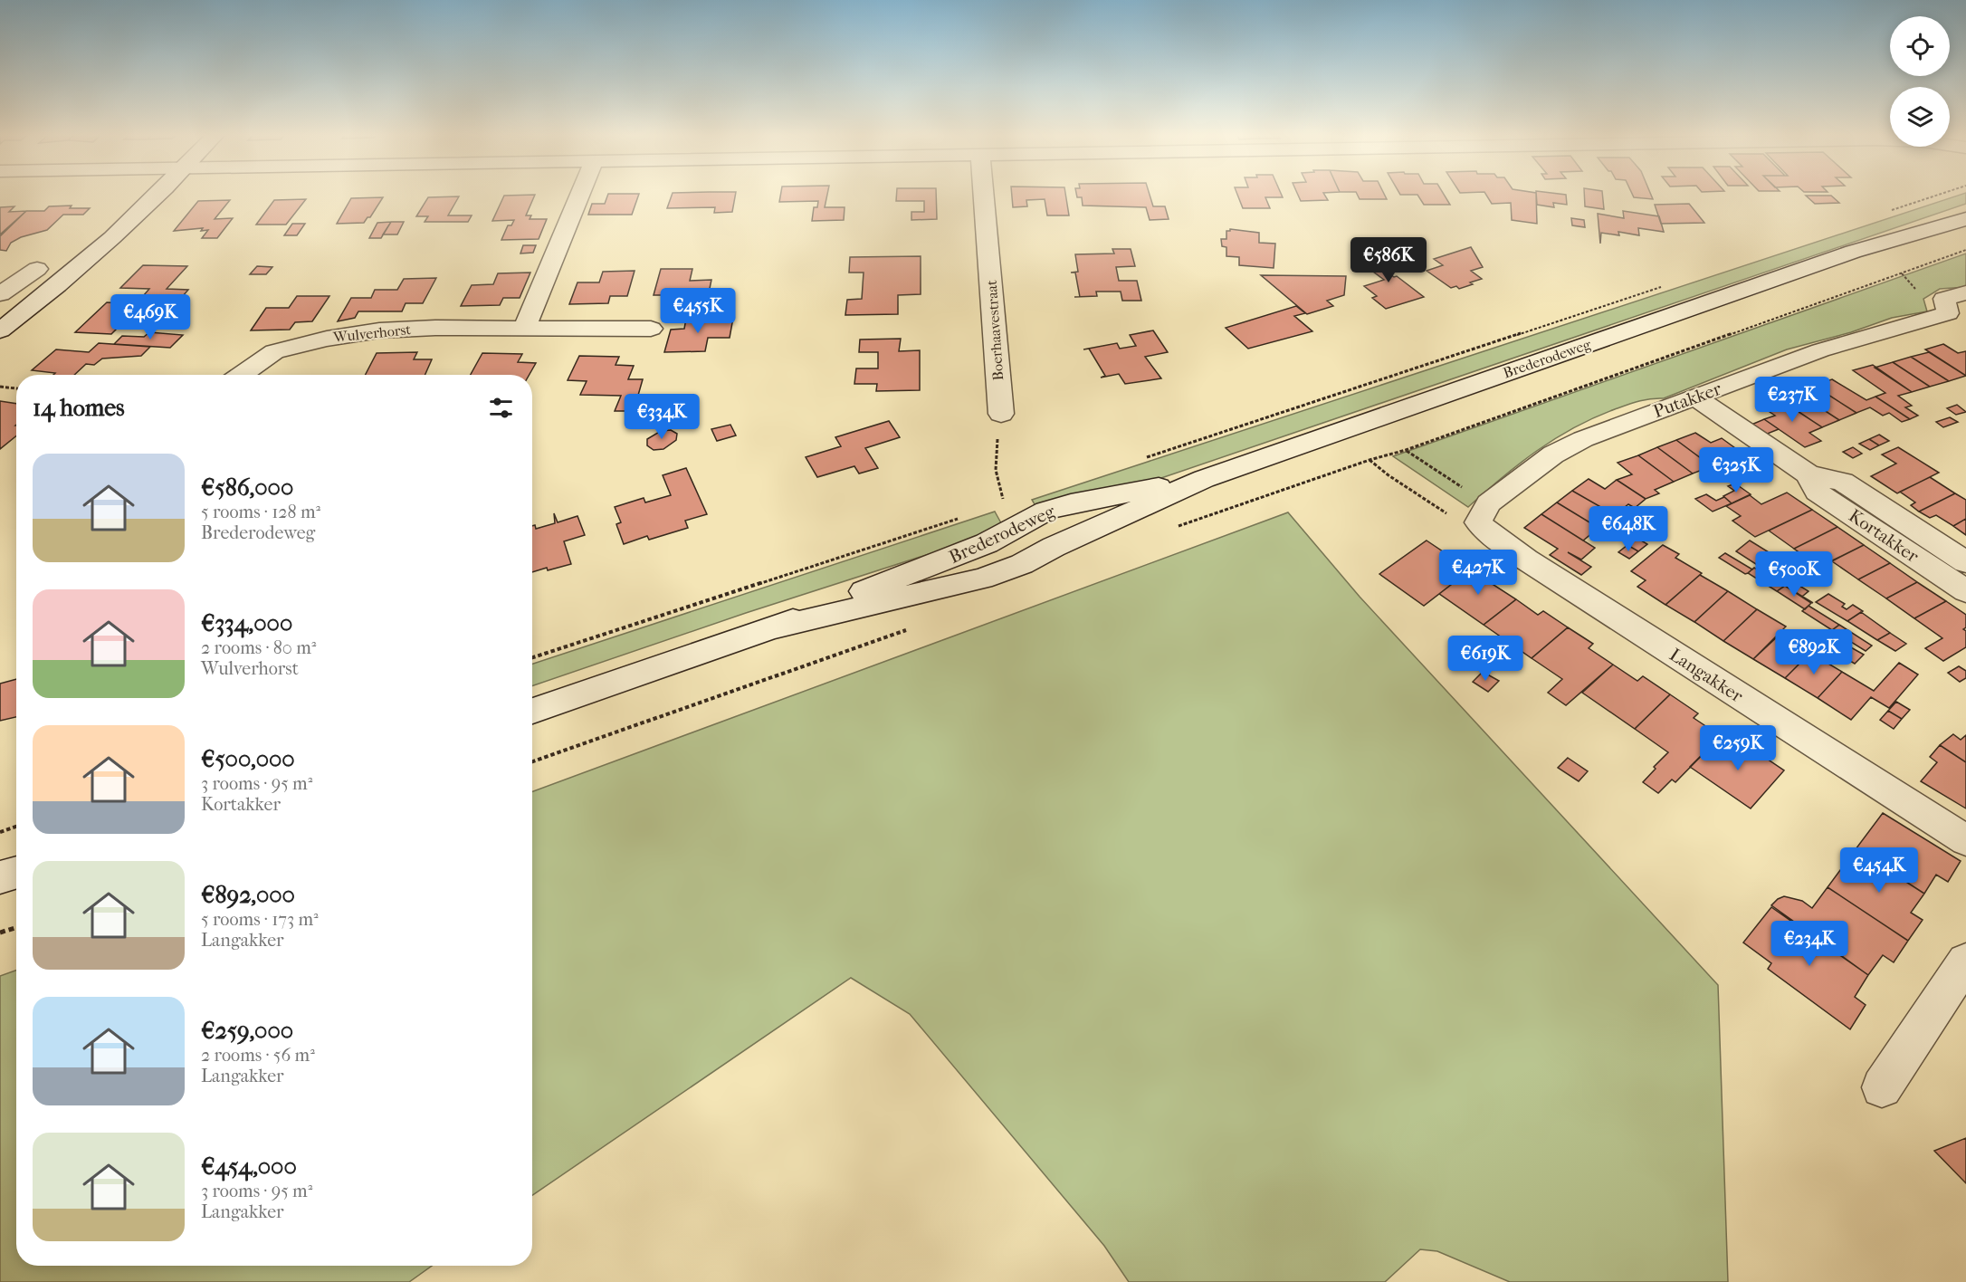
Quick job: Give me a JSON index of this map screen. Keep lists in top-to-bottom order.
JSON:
{
  "streets": {
    "street": [
      "Boerhaavestraat",
      "Wulverhorst",
      "Brederodeweg",
      "Putakker",
      "Kortakker",
      "Langakker"
    ]
  },
  "crossings": [
    ["Putakker", "Kortakker"],
    ["Putakker", "Langakker"]
  ],
  "page": {
    "price": [
      "€586K",
      "€455K",
      "€469K",
      "€237K",
      "€334K",
      "€325K",
      "€648K",
      "€427K",
      "€500K",
      "€892K",
      "€619K",
      "€259K",
      "€454K",
      "€234K"
    ],
    "heading": "14 homes",
    "list": [
      {
        "name": "€586,000",
        "note": "5 rooms · 128 m² · Brederodeweg"
      },
      {
        "name": "€334,000",
        "note": "2 rooms · 80 m² · Wulverhorst"
      },
      {
        "name": "€500,000",
        "note": "3 rooms · 95 m² · Kortakker"
      },
      {
        "name": "€892,000",
        "note": "5 rooms · 173 m² · Langakker"
      },
      {
        "name": "€259,000",
        "note": "2 rooms · 56 m² · Langakker"
      },
      {
        "name": "€454,000",
        "note": "3 rooms · 95 m² · Langakker"
      }
    ]
  }
}
